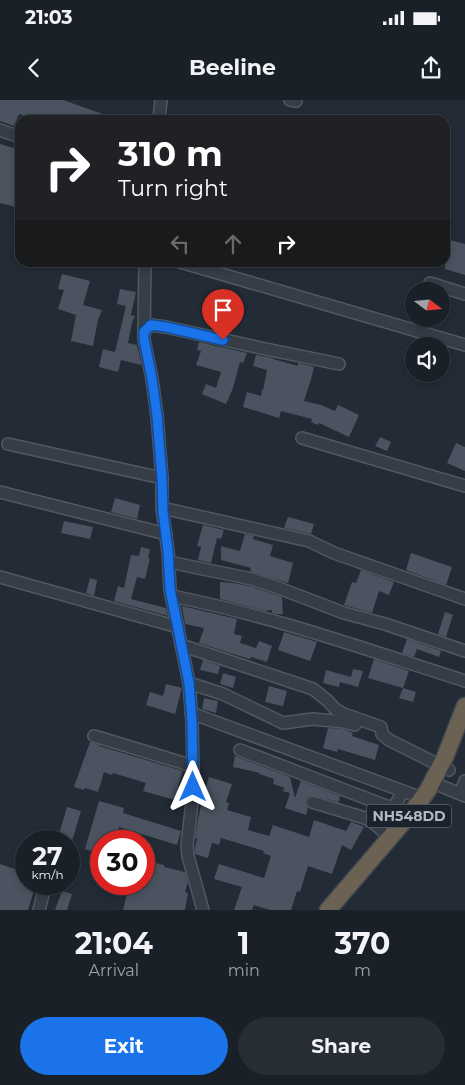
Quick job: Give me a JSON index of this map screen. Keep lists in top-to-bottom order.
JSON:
{
  "streets": {
    "highway": ["NH548DD"]
  },
  "north": "right",
  "page": {
    "status": "21:03",
    "header": "Beeline",
    "turn": ["310 m", "Turn right"],
    "speed": "27 km/h",
    "limit": "30",
    "eta": [
      "21:04",
      "Arrival",
      "1",
      "min",
      "370",
      "m"
    ],
    "buttons": ["Exit", "Share"]
  }
}
